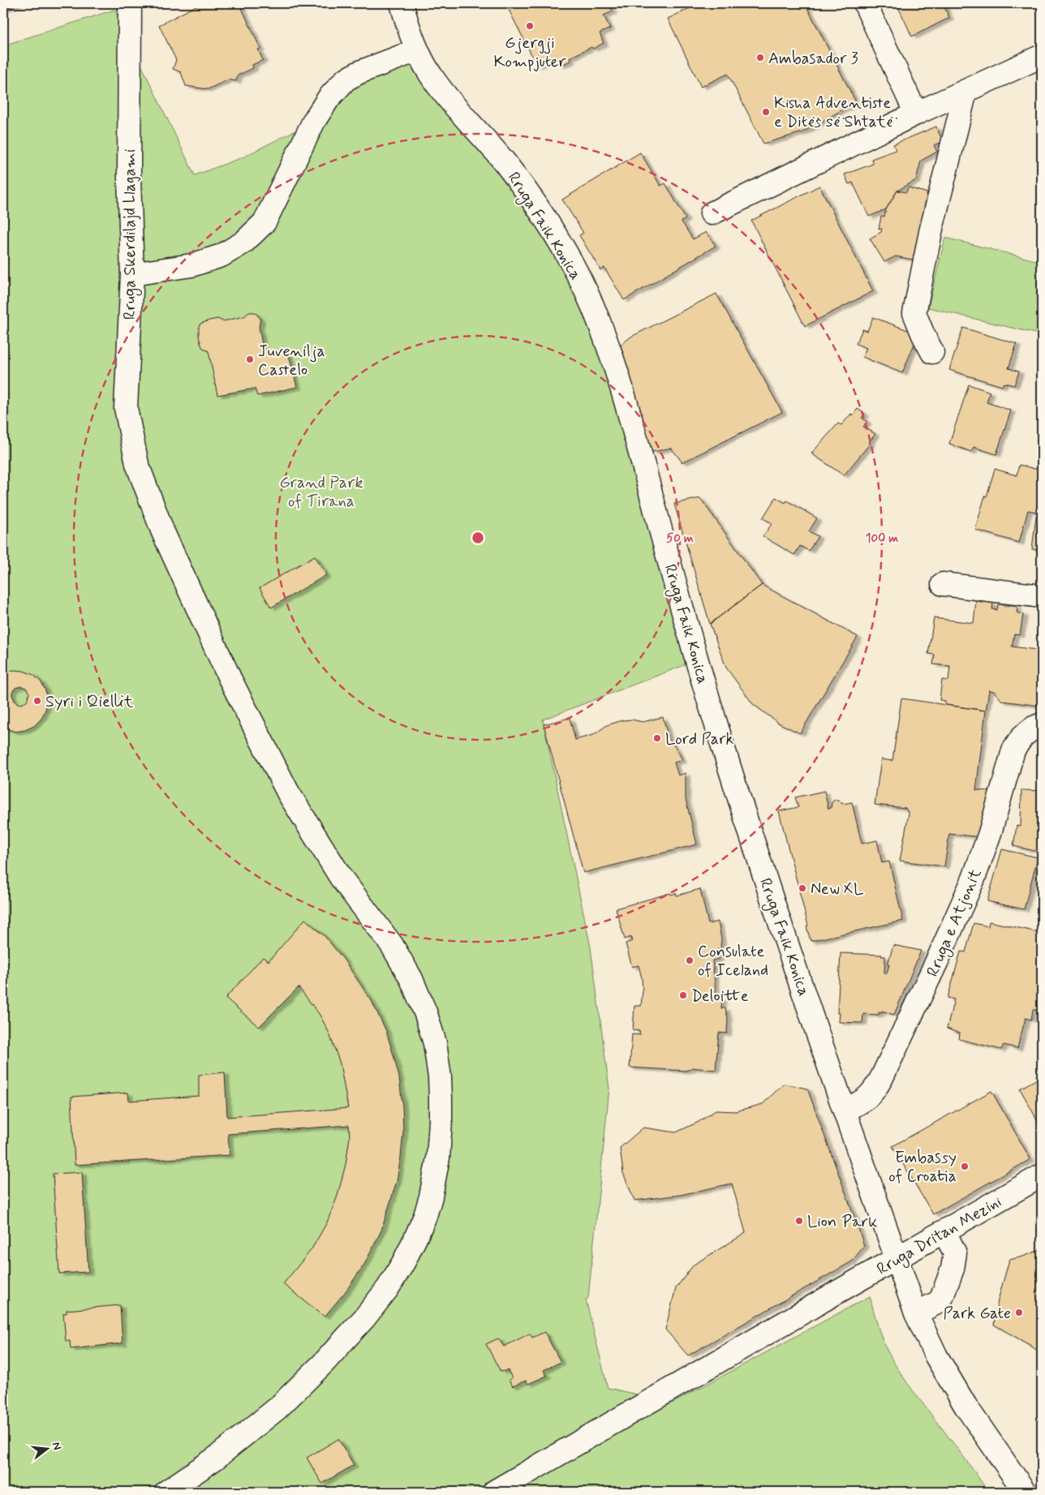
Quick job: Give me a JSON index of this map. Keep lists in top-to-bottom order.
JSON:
{
  "streets": {
    "street": [
      "Rruga Faik Konica",
      "Rruga Skerdilajd Llagami",
      "Rruga e Atjonit",
      "Rruga Dritan Mezini"
    ]
  },
  "crossings": [
    ["Rruga Faik Konica", "Rruga e Atjonit"],
    ["Rruga Faik Konica", "Rruga Dritan Mezini"]
  ],
  "parks": ["Grand Park of Tirana"],
  "places": [
    "Gjergji Kompjuter",
    "Ambasador 3",
    "Kisha Adventiste e Ditës së Shtatë",
    "Juvenilja Castelo",
    "Syri i Qiellit",
    "Lord Park",
    "New XL",
    "Consulate of Iceland",
    "Deloitte",
    "Embassy of Croatia",
    "Lion Park",
    "Park Gate"
  ],
  "north": "right",
  "rings": ["50 m", "100 m"]
}
